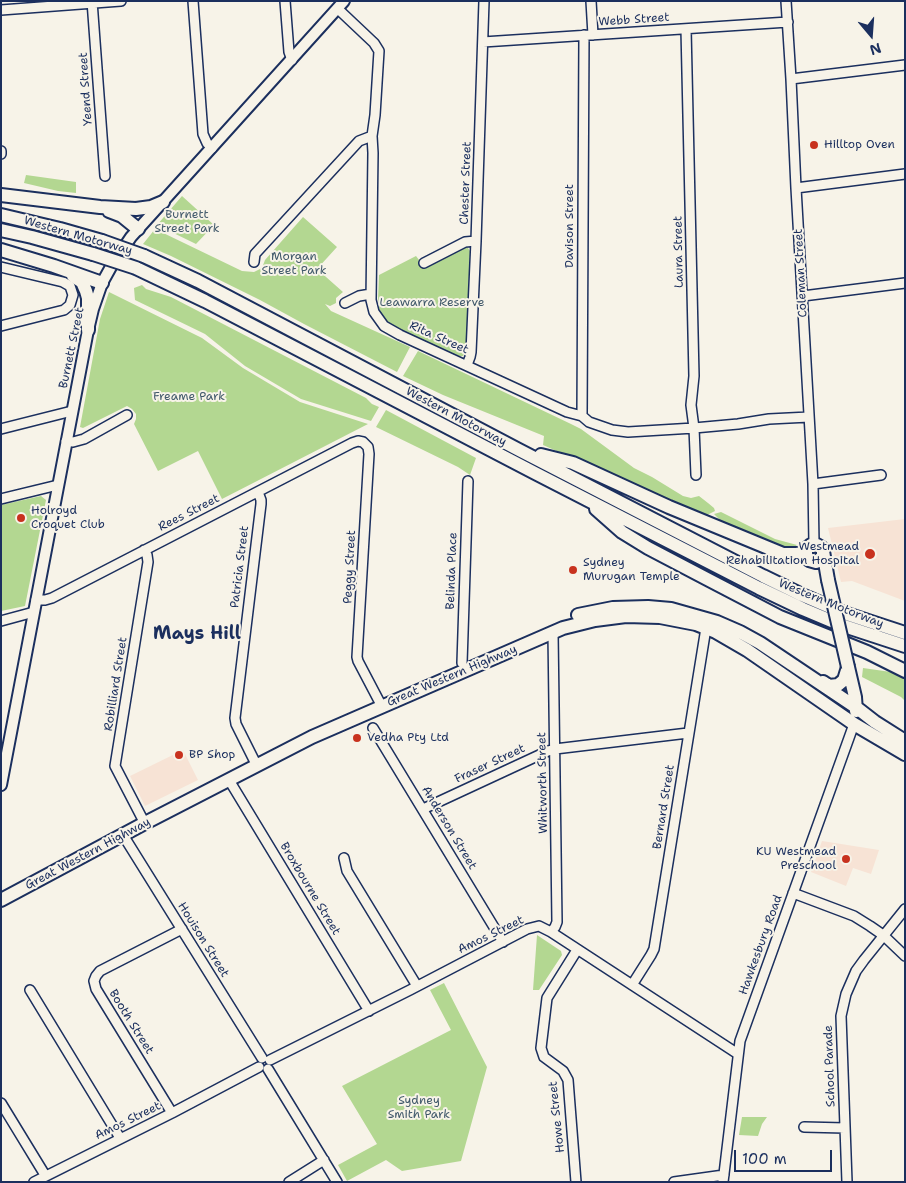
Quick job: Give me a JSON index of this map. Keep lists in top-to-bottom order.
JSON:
{
  "streets": {
    "highway": ["Western Motorway", "Coleman Street", "Great Western Highway"],
    "main road": ["Burnett Street"],
    "street": [
      "Webb Street",
      "Yeend Street",
      "Chester Street",
      "Davison Street",
      "Laura Street",
      "Rita Street",
      "Rees Street",
      "Patricia Street",
      "Peggy Street",
      "Belinda Place",
      "Robilliard Street",
      "Fraser Street",
      "Whitworth Street",
      "Bernard Street",
      "Anderson Street",
      "Broxbourne Street",
      "Amos Street",
      "Houison Street",
      "Hawkesbury Road",
      "Booth Street",
      "School Parade",
      "Howe Street"
    ]
  },
  "crossings": [
    ["Webb Street", "Chester Street"],
    ["Webb Street", "Davison Street"],
    ["Webb Street", "Laura Street"],
    ["Webb Street", "Coleman Street"],
    ["Chester Street", "Rita Street"],
    ["Davison Street", "Rita Street"],
    ["Laura Street", "Rita Street"],
    ["Coleman Street", "Rita Street"],
    ["Coleman Street", "Great Western Highway"],
    ["Coleman Street", "Hawkesbury Road"],
    ["Rita Street", "Burnett Street"],
    ["Burnett Street", "Rees Street"],
    ["Rees Street", "Patricia Street"],
    ["Rees Street", "Peggy Street"],
    ["Rees Street", "Robilliard Street"],
    ["Patricia Street", "Great Western Highway"],
    ["Peggy Street", "Great Western Highway"],
    ["Belinda Place", "Great Western Highway"],
    ["Great Western Highway", "Robilliard Street"],
    ["Great Western Highway", "Whitworth Street"],
    ["Great Western Highway", "Bernard Street"],
    ["Great Western Highway", "Broxbourne Street"],
    ["Great Western Highway", "Houison Street"],
    ["Great Western Highway", "Hawkesbury Road"],
    ["Fraser Street", "Whitworth Street"],
    ["Fraser Street", "Bernard Street"],
    ["Fraser Street", "Anderson Street"],
    ["Whitworth Street", "Amos Street"],
    ["Bernard Street", "Amos Street"],
    ["Anderson Street", "Amos Street"],
    ["Broxbourne Street", "Amos Street"],
    ["Amos Street", "Houison Street"],
    ["Amos Street", "Hawkesbury Road"],
    ["Amos Street", "Booth Street"],
    ["Amos Street", "Howe Street"],
    ["Houison Street", "Booth Street"]
  ],
  "districts": ["Mays Hill"],
  "parks": [
    "Burnett Street Park",
    "Morgan Street Park",
    "Leawarra Reserve",
    "Freame Park",
    "Sydney Smith Park"
  ],
  "places": [
    "Hilltop Oven",
    "Holroyd Croquet Club",
    "Westmead Rehabilitation Hospital",
    "Sydney Murugan Temple",
    "Vedha Pty Ltd",
    "BP Shop",
    "KU Westmead Preschool"
  ],
  "scale_bar": "100 m",
  "north": "bottom"
}
